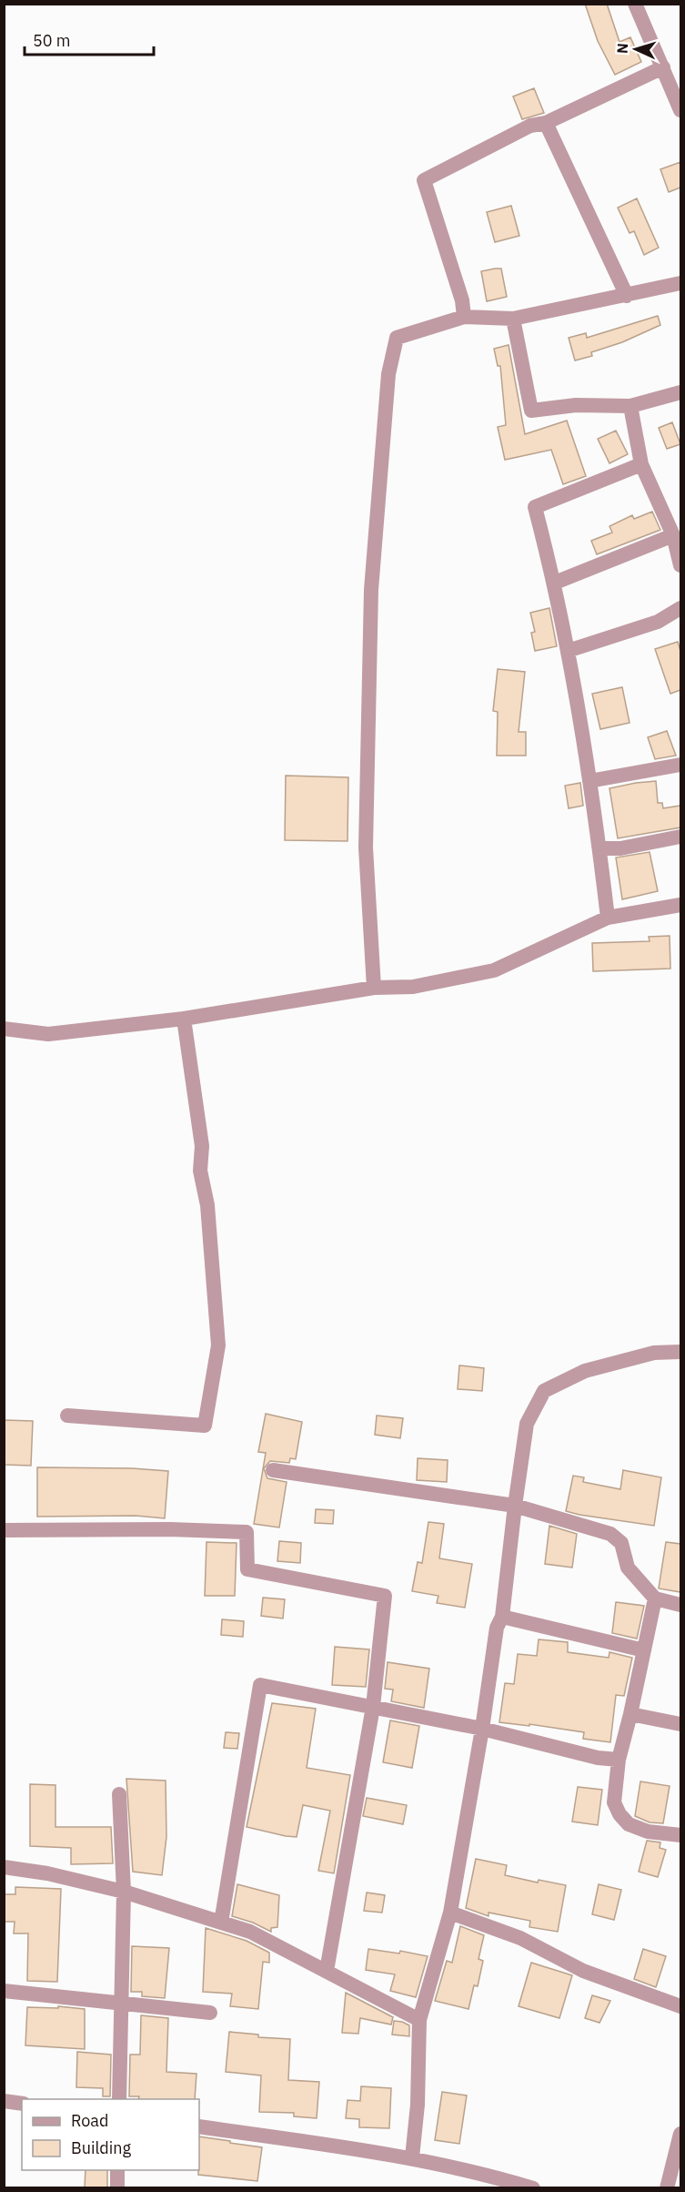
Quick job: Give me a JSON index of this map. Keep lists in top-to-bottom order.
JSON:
{
  "legend": ["Road", "Building"],
  "scale_bar": "50 m",
  "north": "left"
}
